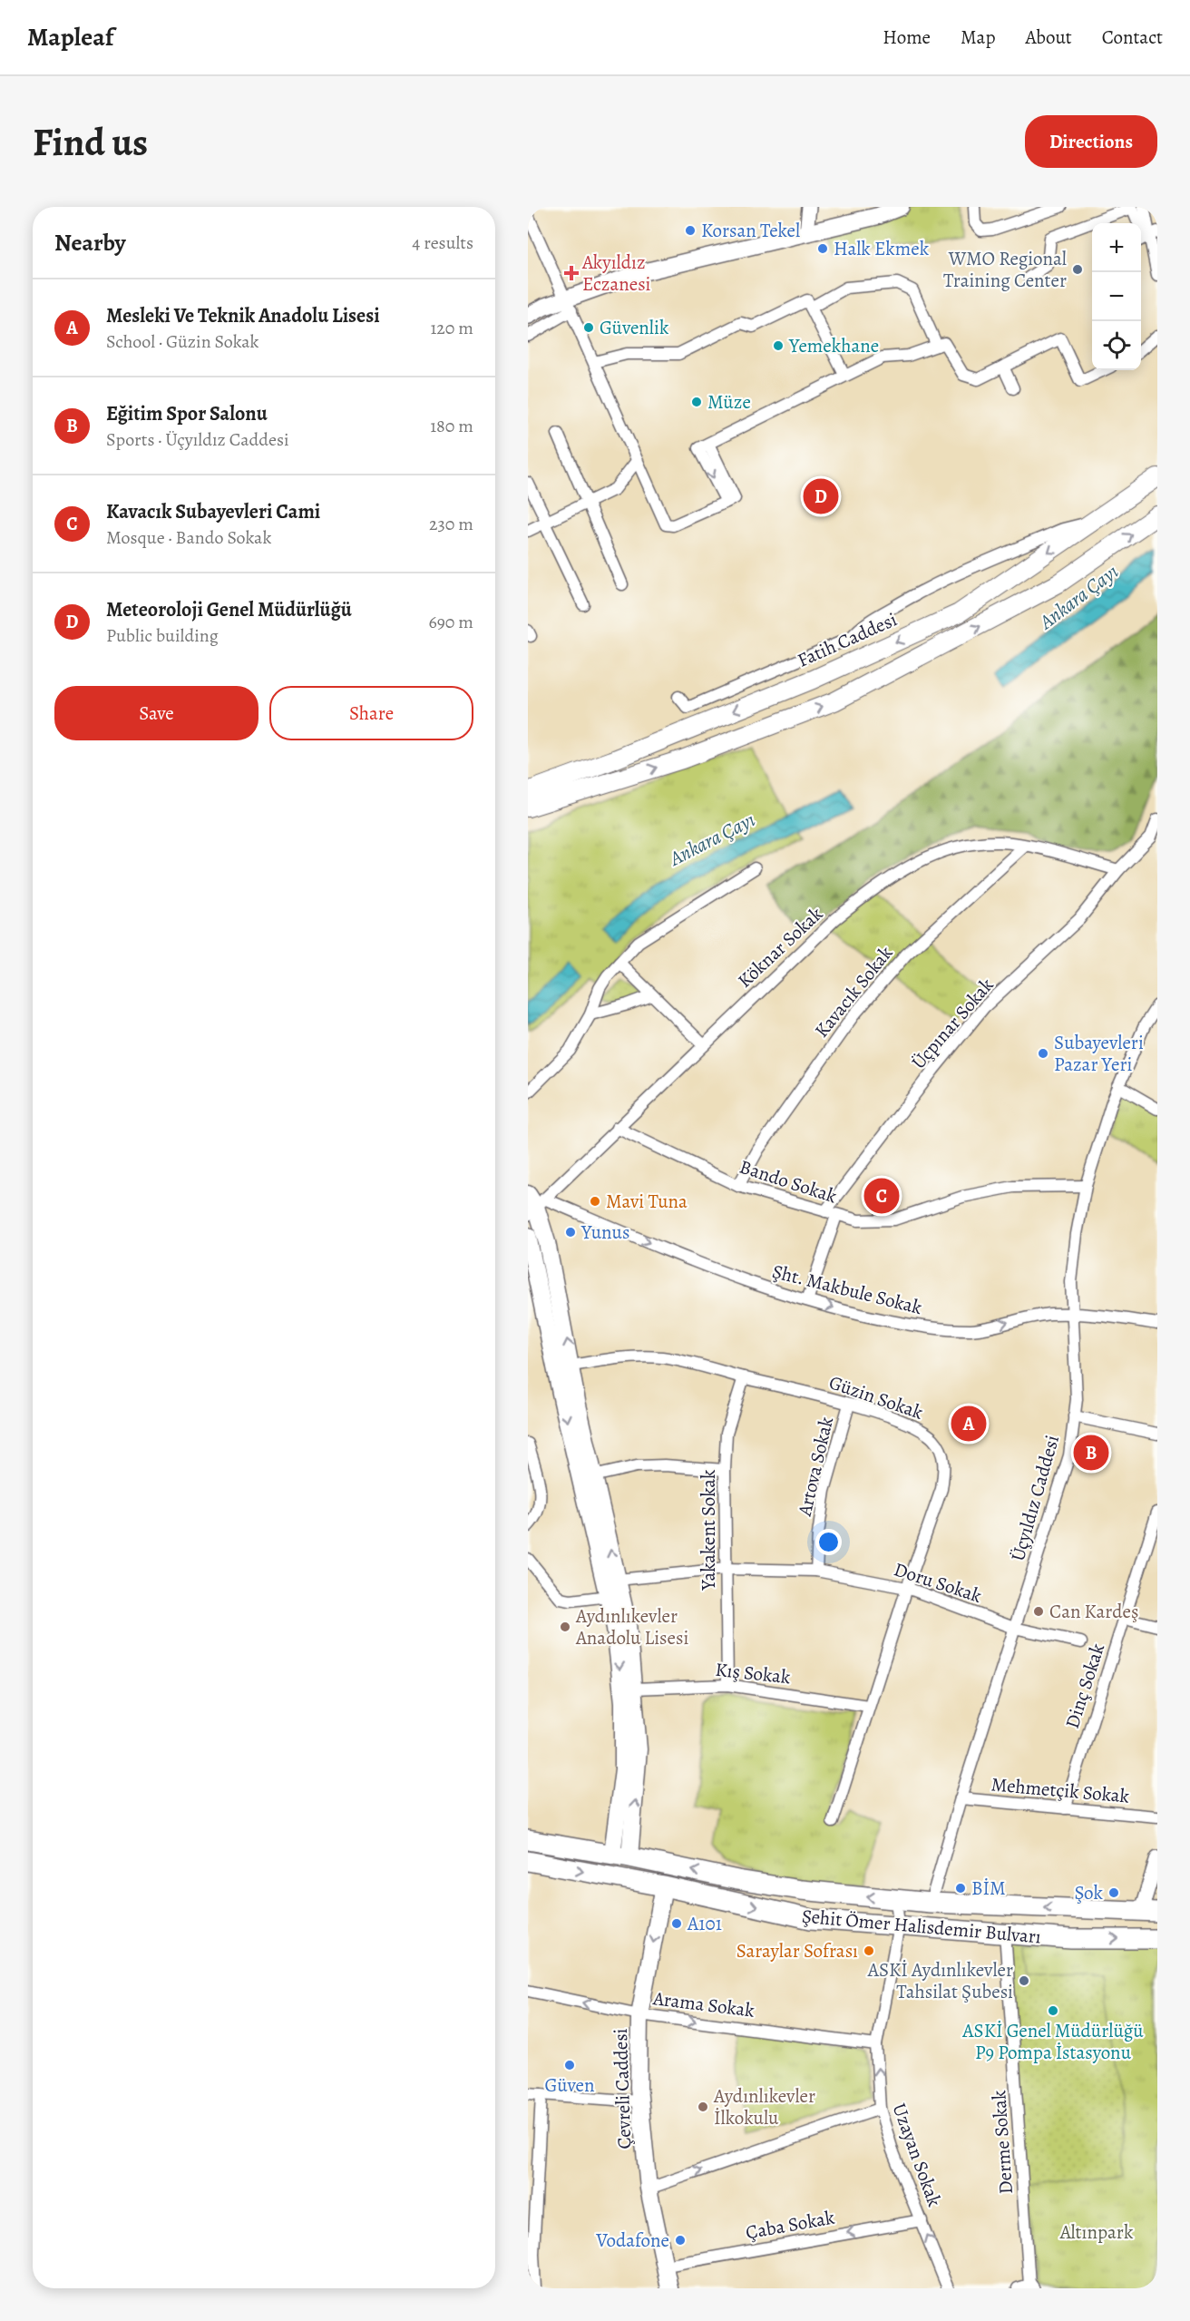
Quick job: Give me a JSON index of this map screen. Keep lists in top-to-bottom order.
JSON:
{
  "streets": {
    "highway": ["Şehit Ömer Halisdemir Bulvarı"],
    "main road": ["Fatih Caddesi", "Çevreli Caddesi"],
    "street": [
      "Köknar Sokak",
      "Kavacık Sokak",
      "Üçpınar Sokak",
      "Bando Sokak",
      "Şht. Makbule Sokak",
      "Güzin Sokak",
      "Artova Sokak",
      "Üçyıldız Caddesi",
      "Yakakent Sokak",
      "Doru Sokak",
      "Kış Sokak",
      "Dinç Sokak",
      "Mehmetçik Sokak",
      "Arama Sokak",
      "Derme Sokak",
      "Uzayan Sokak",
      "Çaba Sokak"
    ]
  },
  "crossings": [
    ["Köknar Sokak", "Kavacık Sokak"],
    ["Köknar Sokak", "Üçpınar Sokak"],
    ["Köknar Sokak", "Bando Sokak"],
    ["Köknar Sokak", "Şht. Makbule Sokak"],
    ["Kavacık Sokak", "Bando Sokak"],
    ["Üçpınar Sokak", "Bando Sokak"],
    ["Üçpınar Sokak", "Şht. Makbule Sokak"],
    ["Bando Sokak", "Üçyıldız Caddesi"],
    ["Şht. Makbule Sokak", "Üçyıldız Caddesi"],
    ["Güzin Sokak", "Artova Sokak"],
    ["Güzin Sokak", "Yakakent Sokak"],
    ["Güzin Sokak", "Doru Sokak"],
    ["Güzin Sokak", "Kış Sokak"],
    ["Artova Sokak", "Doru Sokak"],
    ["Üçyıldız Caddesi", "Doru Sokak"],
    ["Üçyıldız Caddesi", "Mehmetçik Sokak"],
    ["Üçyıldız Caddesi", "Şehit Ömer Halisdemir Bulvarı"],
    ["Yakakent Sokak", "Doru Sokak"],
    ["Yakakent Sokak", "Kış Sokak"],
    ["Dinç Sokak", "Mehmetçik Sokak"],
    ["Şehit Ömer Halisdemir Bulvarı", "Çevreli Caddesi"],
    ["Şehit Ömer Halisdemir Bulvarı", "Derme Sokak"],
    ["Şehit Ömer Halisdemir Bulvarı", "Uzayan Sokak"],
    ["Arama Sokak", "Çevreli Caddesi"],
    ["Arama Sokak", "Uzayan Sokak"],
    ["Çevreli Caddesi", "Çaba Sokak"],
    ["Uzayan Sokak", "Çaba Sokak"]
  ],
  "one_way": ["Şht. Makbule Sokak"],
  "water": ["Ankara Çayı"],
  "parks": ["Altınpark"],
  "places": {
    "other": [
      "Korsan Tekel",
      "Halk Ekmek",
      "WMO Regional Training Center",
      "Güvenlik",
      "Yemekhane",
      "Müze",
      "Subayevleri Pazar Yeri",
      "Mavi Tuna",
      "Yunus",
      "Can Kardeş",
      "Aydınlıkevler Anadolu Lisesi",
      "BİM",
      "Şok",
      "A101",
      "Saraylar Sofrası",
      "ASKİ Aydınlıkevler Tahsilat Şubesi",
      "ASKİ Genel Müdürlüğü P9 Pompa İstasyonu",
      "Güven",
      "Aydınlıkevler İlkokulu",
      "Vodafone"
    ],
    "health": ["Akyıldız Eczanesi"]
  },
  "page": {
    "header": "Mapleaf",
    "nav": [
      "Home",
      "Map",
      "About",
      "Contact"
    ],
    "buttons": [
      "Directions",
      ["Save", "Share"]
    ],
    "title": "Find us",
    "heading": ["Nearby", "4 results"],
    "map_buttons": ["+", "−"],
    "list": [
      {
        "mark": "A",
        "name": "Mesleki Ve Teknik Anadolu Lisesi",
        "note": "School · Güzin Sokak",
        "value": "120 m"
      },
      {
        "mark": "B",
        "name": "Eğitim Spor Salonu",
        "note": "Sports · Üçyıldız Caddesi",
        "value": "180 m"
      },
      {
        "mark": "C",
        "name": "Kavacık Subayevleri Cami",
        "note": "Mosque · Bando Sokak",
        "value": "230 m"
      },
      {
        "mark": "D",
        "name": "Meteoroloji Genel Müdürlüğü",
        "note": "Public building",
        "value": "690 m"
      }
    ],
    "pins": [
      "D",
      "C",
      "A",
      "B"
    ]
  }
}
